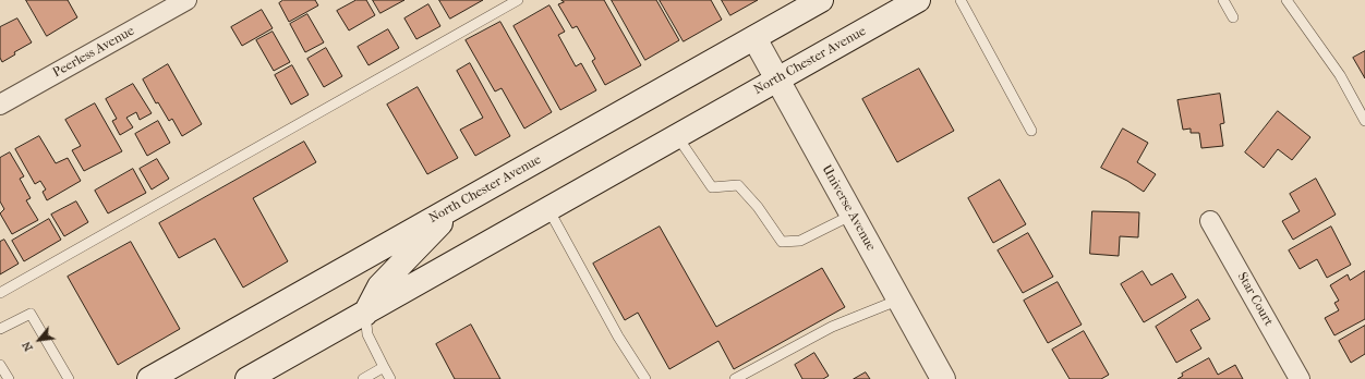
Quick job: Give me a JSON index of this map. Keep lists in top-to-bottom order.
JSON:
{
  "streets": {
    "main road": ["North Chester Avenue", "Universe Avenue"],
    "street": ["Peerless Avenue", "Star Court"]
  },
  "crossings": [
    ["North Chester Avenue", "Universe Avenue"]
  ],
  "north": "bottom left"
}
